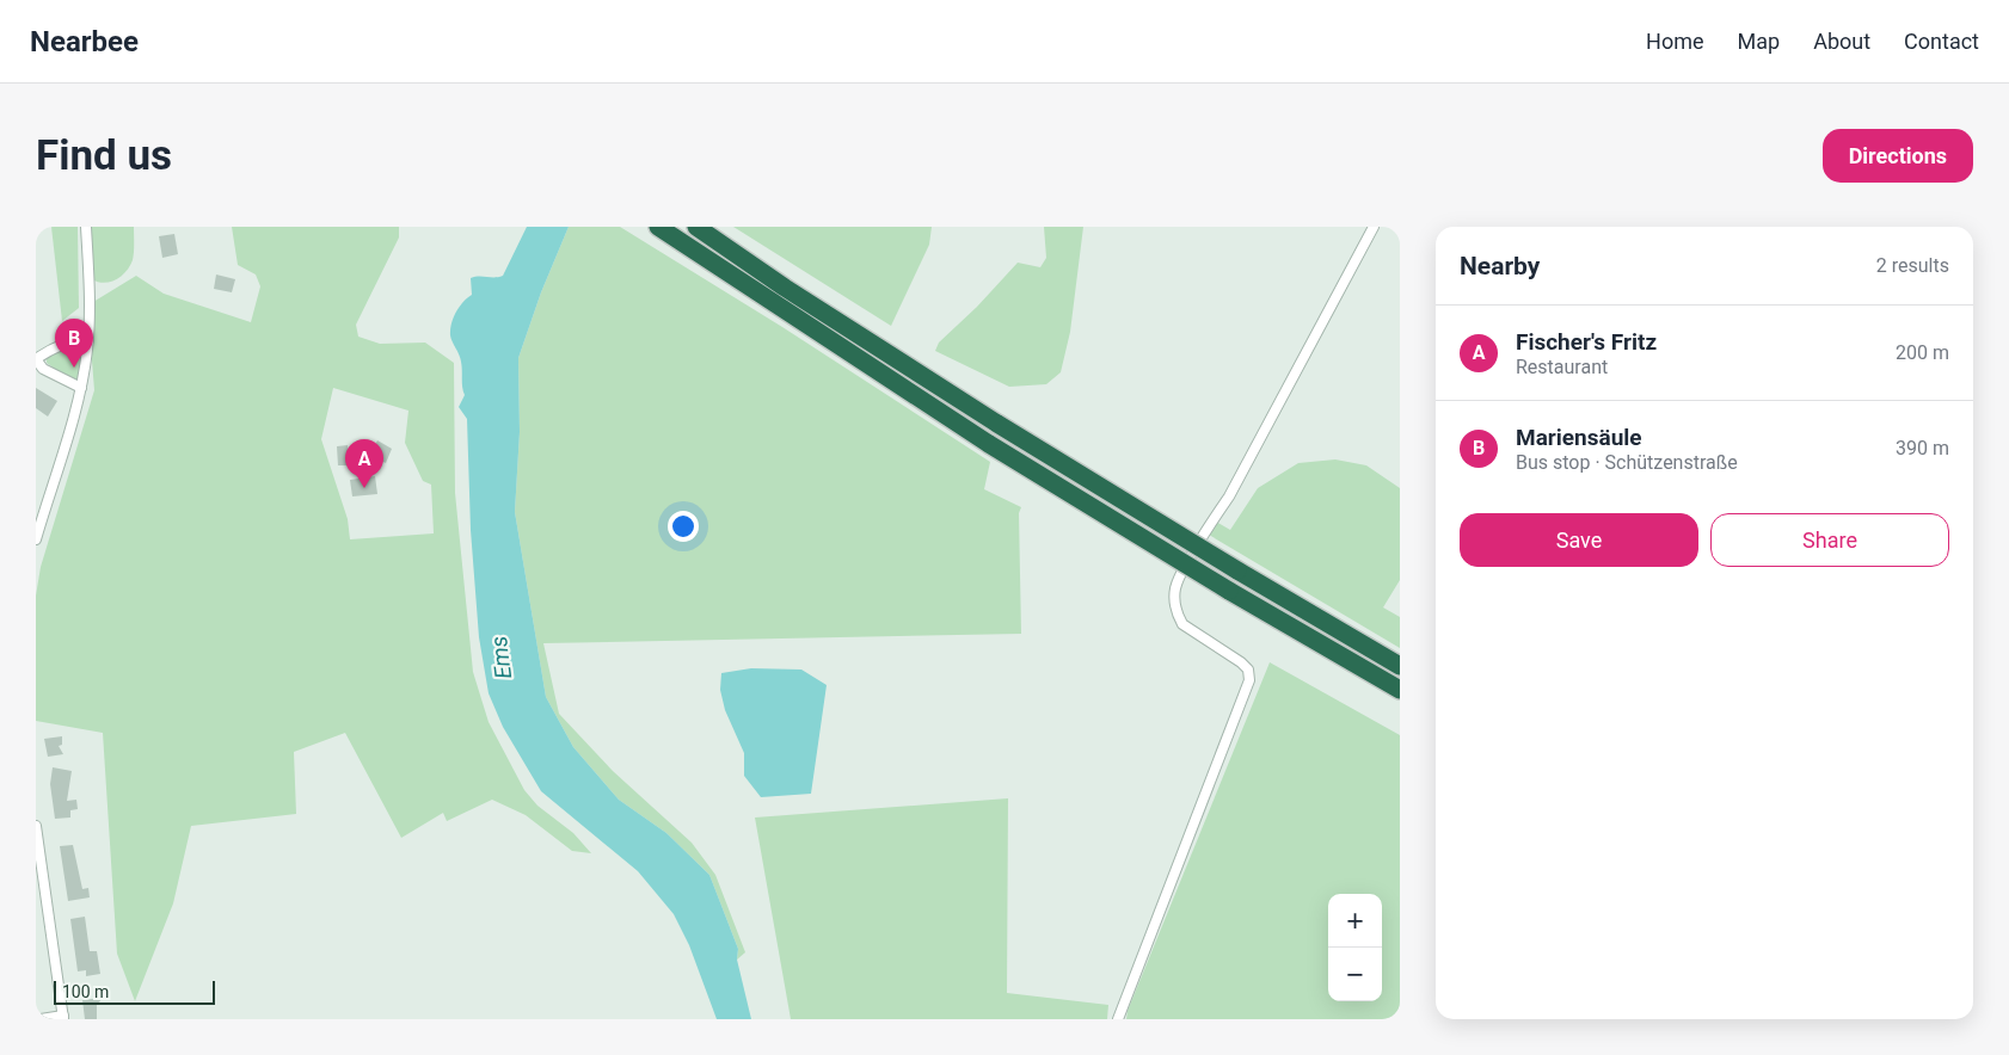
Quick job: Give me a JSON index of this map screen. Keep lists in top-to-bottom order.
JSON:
{
  "water": ["Ems"],
  "scale_bar": "100 m",
  "page": {
    "header": "Nearbee",
    "nav": [
      "Home",
      "Map",
      "About",
      "Contact"
    ],
    "buttons": [
      "Directions",
      ["Save", "Share"]
    ],
    "title": "Find us",
    "heading": ["Nearby", "2 results"],
    "list": [
      {
        "mark": "A",
        "name": "Fischer's Fritz",
        "note": "Restaurant",
        "value": "200 m"
      },
      {
        "mark": "B",
        "name": "Mariensäule",
        "note": "Bus stop · Schützenstraße",
        "value": "390 m"
      }
    ],
    "pins": ["B", "A"],
    "map_buttons": ["+", "−"],
    "scale": "100 m"
  }
}
